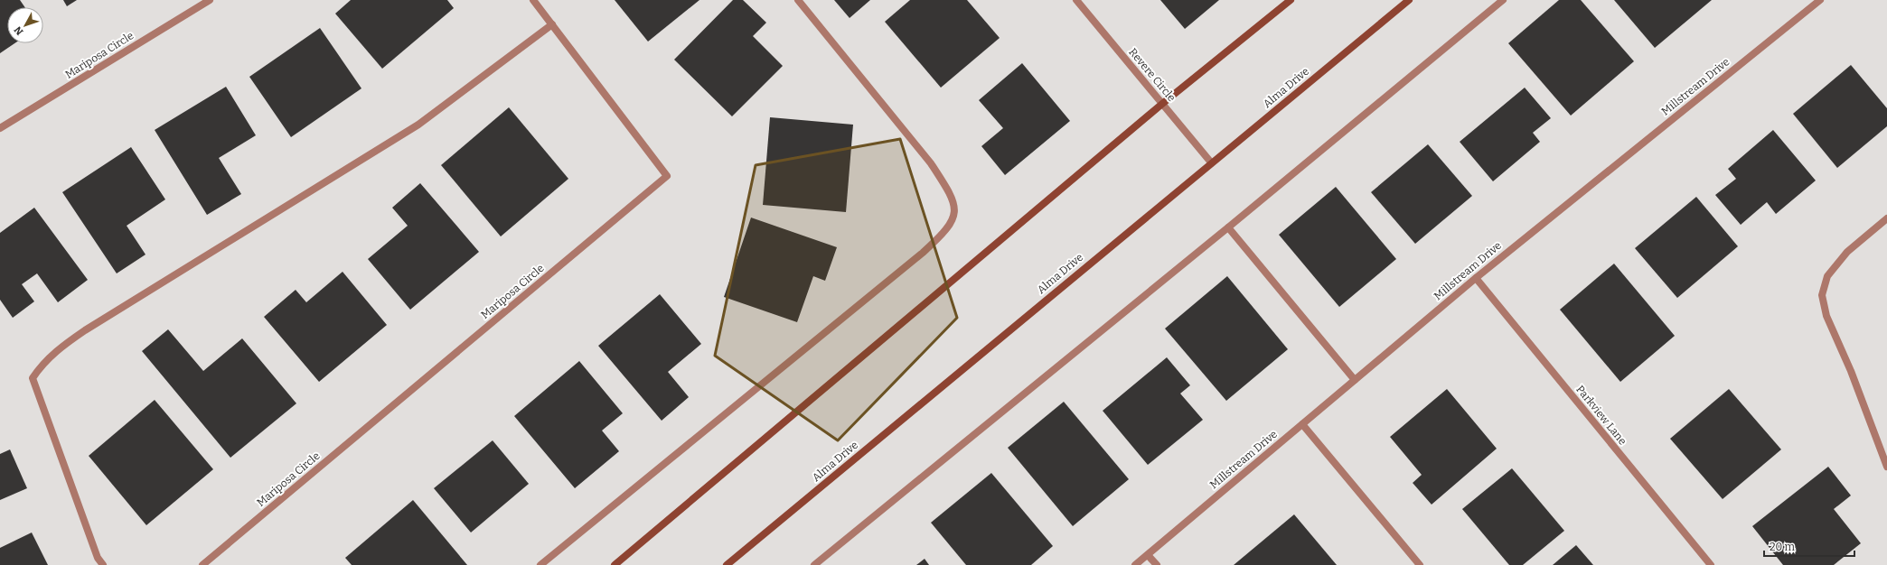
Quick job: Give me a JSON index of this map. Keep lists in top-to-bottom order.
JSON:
{
  "streets": {
    "main road": ["Alma Drive"],
    "street": [
      "Mariposa Circle",
      "Revere Circle",
      "Millstream Drive",
      "Parkview Lane"
    ]
  },
  "crossings": [
    ["Revere Circle", "Alma Drive"],
    ["Millstream Drive", "Parkview Lane"]
  ],
  "scale_bar": "20 m",
  "north": "bottom left"
}
